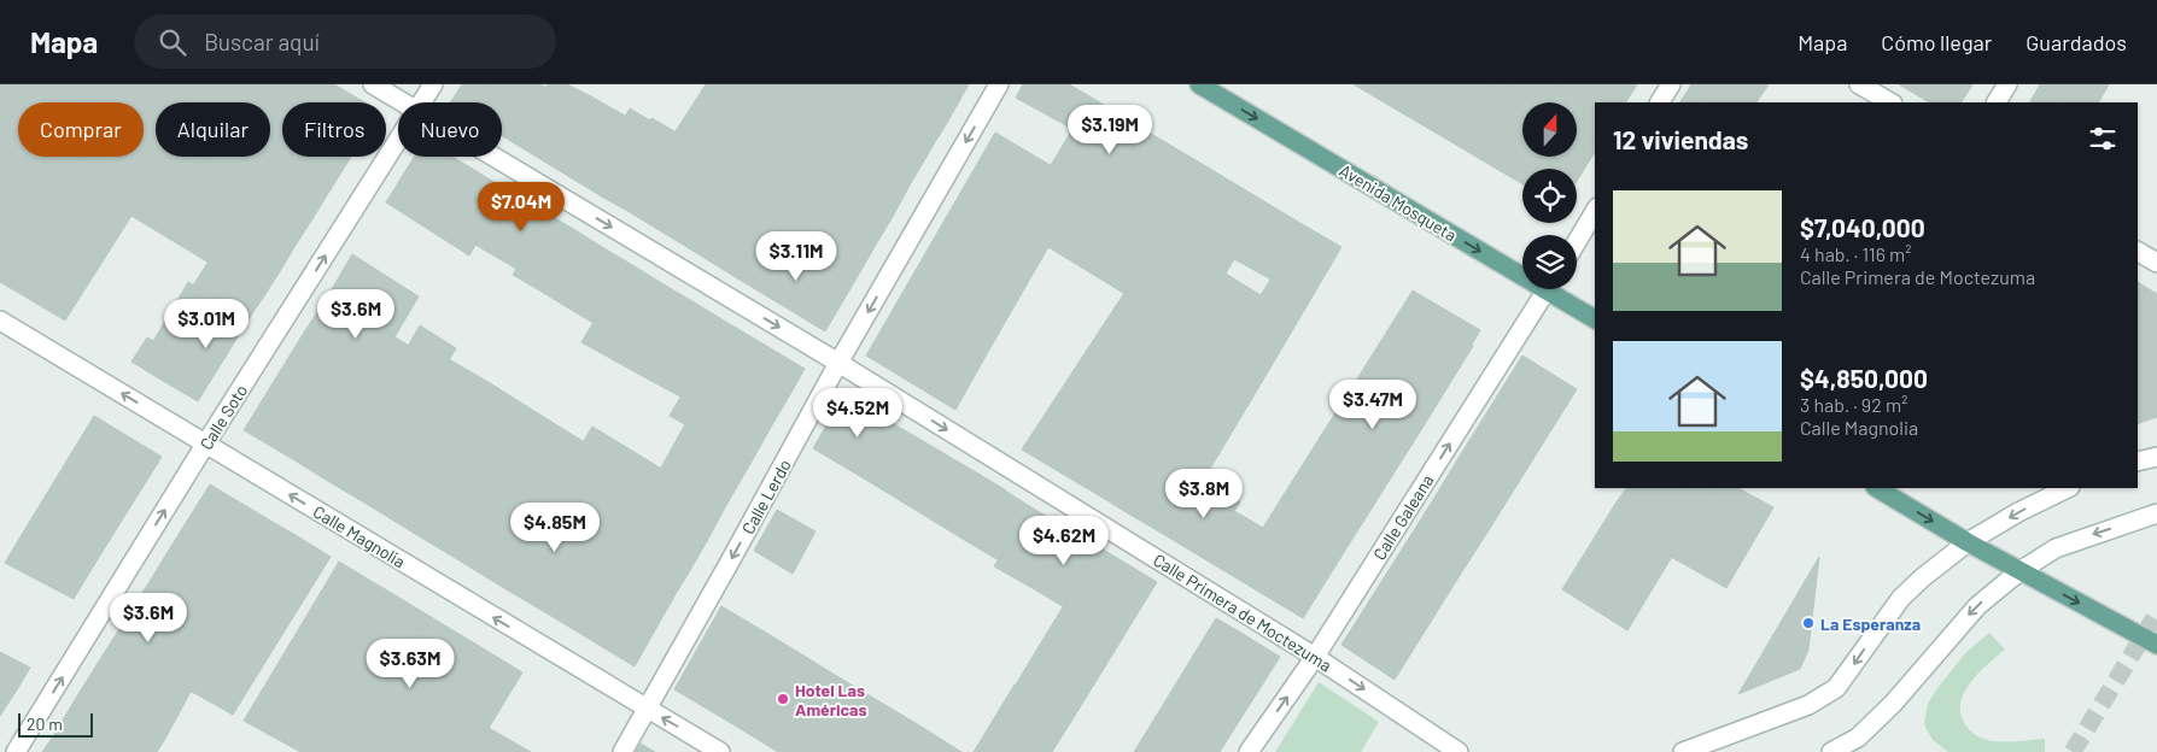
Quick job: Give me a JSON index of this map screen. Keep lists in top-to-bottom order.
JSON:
{
  "streets": {
    "main road": ["Avenida Mosqueta"],
    "street": [
      "Calle Soto",
      "Calle Lerdo",
      "Calle Galeana",
      "Calle Magnolia",
      "Calle Primera de Moctezuma"
    ]
  },
  "crossings": [
    ["Calle Soto", "Calle Magnolia"],
    ["Calle Lerdo", "Calle Magnolia"],
    ["Calle Lerdo", "Calle Primera de Moctezuma"],
    ["Calle Galeana", "Calle Primera de Moctezuma"]
  ],
  "one_way": [
    "Avenida Mosqueta",
    "Calle Soto",
    "Calle Lerdo",
    "Calle Galeana",
    "Calle Magnolia",
    "Calle Primera de Moctezuma"
  ],
  "places": ["La Esperanza", "Hotel Las Américas"],
  "scale_bar": "20 m",
  "north": "top",
  "page": {
    "header": "Mapa",
    "search": "Buscar aquí",
    "nav": ["Mapa", "Cómo llegar", "Guardados"],
    "chip": [
      "Comprar",
      "Alquilar",
      "Filtros",
      "Nuevo"
    ],
    "heading": "12 viviendas",
    "price": [
      "$3.19M",
      "$7.04M",
      "$3.11M",
      "$3.6M",
      "$3.01M",
      "$3.47M",
      "$4.52M",
      "$3.8M",
      "$4.85M",
      "$4.62M",
      "$3.6M",
      "$3.63M"
    ],
    "list": [
      {
        "name": "$7,040,000",
        "note": "4 hab. · 116 m² · Calle Primera de Moctezuma"
      },
      {
        "name": "$4,850,000",
        "note": "3 hab. · 92 m² · Calle Magnolia"
      }
    ],
    "scale": "20 m"
  }
}
